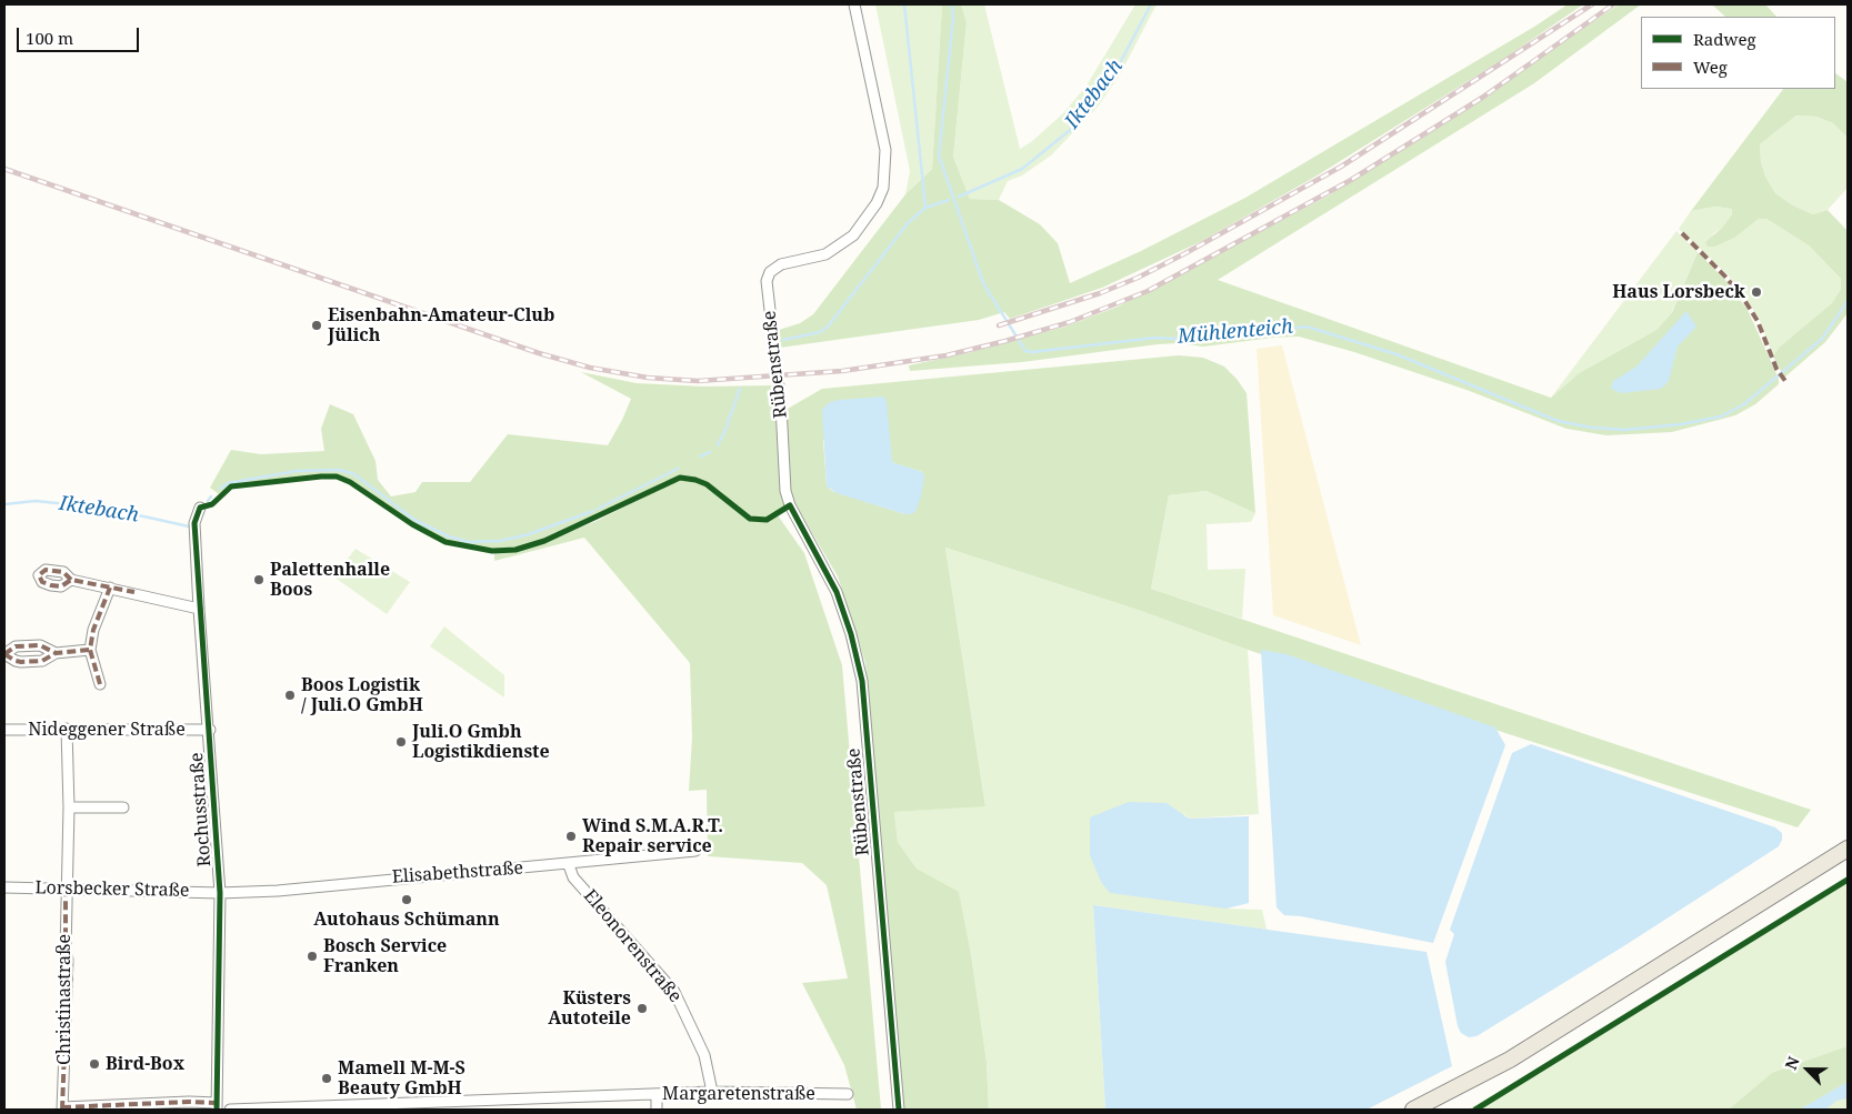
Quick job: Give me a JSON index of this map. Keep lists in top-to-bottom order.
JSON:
{
  "streets": {
    "street": [
      "Rübenstraße",
      "Nideggener Straße",
      "Rochusstraße",
      "Elisabethstraße",
      "Lorsbecker Straße",
      "Eleonorenstraße",
      "Christinastraße",
      "Margaretenstraße"
    ]
  },
  "crossings": [
    ["Nideggener Straße", "Rochusstraße"],
    ["Nideggener Straße", "Christinastraße"],
    ["Rochusstraße", "Elisabethstraße"],
    ["Rochusstraße", "Lorsbecker Straße"],
    ["Elisabethstraße", "Lorsbecker Straße"],
    ["Elisabethstraße", "Eleonorenstraße"],
    ["Lorsbecker Straße", "Christinastraße"],
    ["Eleonorenstraße", "Margaretenstraße"]
  ],
  "water": ["Iktebach", "Mühlenteich"],
  "places": [
    "Haus Lorsbeck",
    "Eisenbahn-Amateur-Club Jülich",
    "Palettenhalle Boos",
    "Boos Logistik / Juli.O GmbH",
    "Juli.O Gmbh Logistikdienste",
    "Wind S.M.A.R.T. Repair service",
    "Autohaus Schümann",
    "Bosch Service Franken",
    "Küsters Autoteile",
    "Bird-Box",
    "Mamell M-M-S Beauty GmbH"
  ],
  "legend": ["Radweg", "Weg"],
  "scale_bar": "100 m",
  "north": "top left"
}
